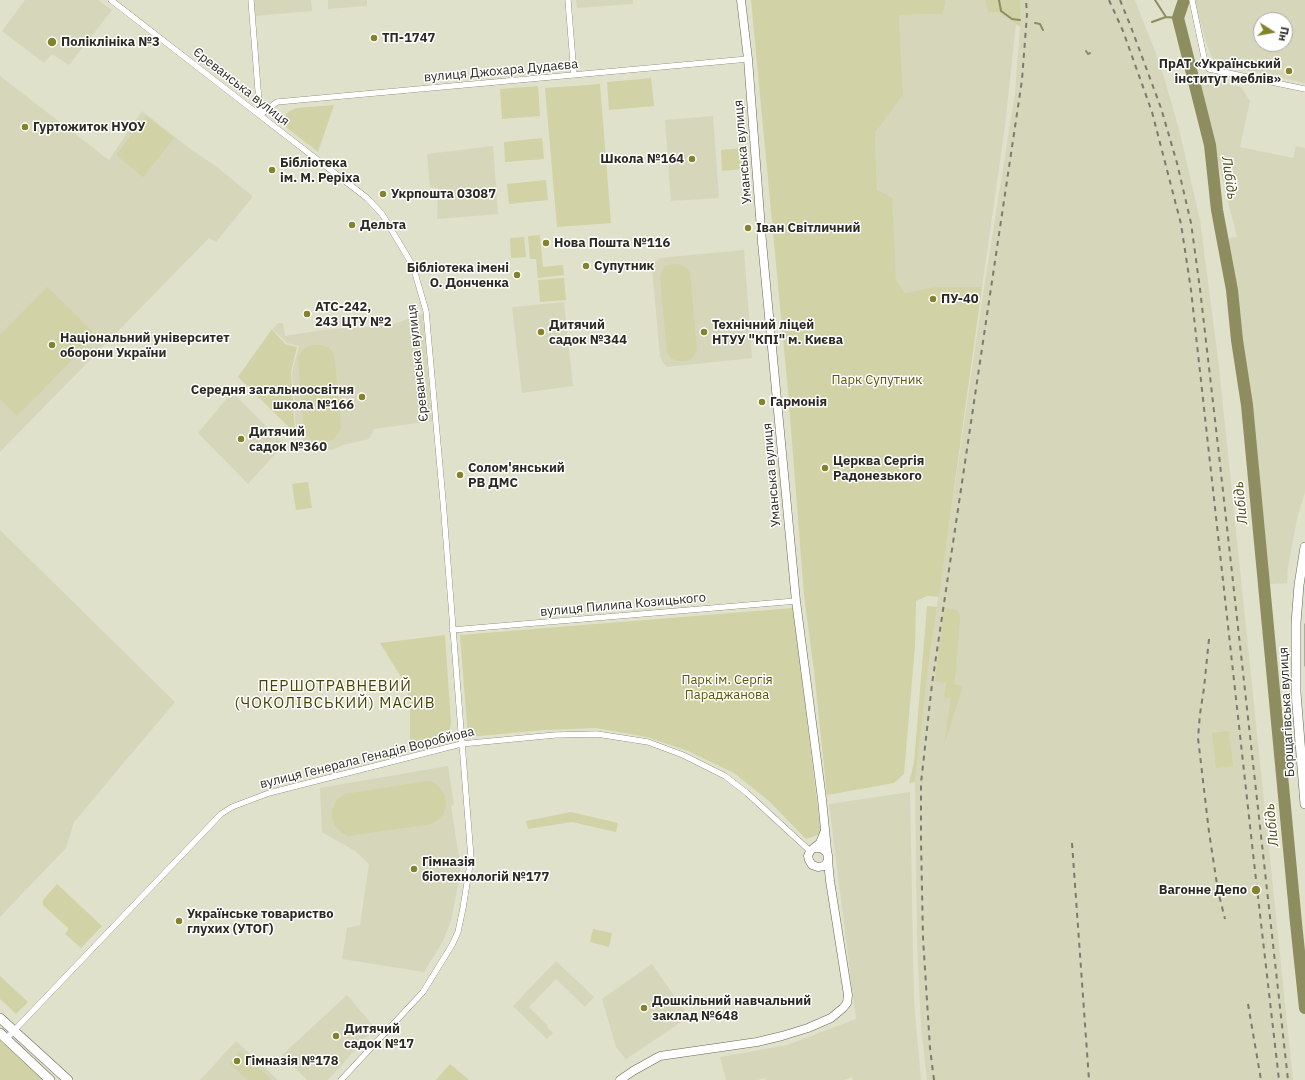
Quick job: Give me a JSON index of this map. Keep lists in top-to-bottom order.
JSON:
{
  "streets": {
    "main road": ["Борщагівська вулиця"],
    "street": [
      "вулиця Джохара Дудаєва",
      "Єреванська вулиця",
      "Уманська вулиця",
      "вулиця Пилипа Козицького",
      "вулиця Генерала Генадія Воробйова"
    ]
  },
  "crossings": [
    ["вулиця Джохара Дудаєва", "Єреванська вулиця"],
    ["вулиця Джохара Дудаєва", "Уманська вулиця"],
    ["Єреванська вулиця", "вулиця Пилипа Козицького"],
    ["Єреванська вулиця", "вулиця Генерала Генадія Воробйова"],
    ["Уманська вулиця", "вулиця Пилипа Козицького"]
  ],
  "districts": ["ПЕРШОТРАВНЕВИЙ (ЧОКОЛІВСЬКИЙ) МАСИВ"],
  "water": ["Либідь"],
  "parks": ["Парк Супутник", "Парк ім. Сергія Параджанова"],
  "places": [
    "ТП-1747",
    "Поліклініка №3",
    "ПрАТ «Український інститут меблів»",
    "Гуртожиток НУОУ",
    "Школа №164",
    "Бібліотека ім. М. Реріха",
    "Укрпошта 03087",
    "Дельта",
    "Іван Світличний",
    "Нова Пошта №116",
    "Супутник",
    "Бібліотека імені О. Донченка",
    "ПУ-40",
    "АТС-242, 243 ЦТУ №2",
    "Дитячий садок №344",
    "Технічний ліцей НТУУ \"КПІ\" м. Києва",
    "Національний університет оборони України",
    "Середня загальноосвітня школа №166",
    "Гармонія",
    "Дитячий садок №360",
    "Церква Сергія Радонезького",
    "Солом'янський РВ ДМС",
    "Гімназія біотехнологій №177",
    "Вагонне Депо",
    "Українське товариство глухих (УТОГ)",
    "Дошкільний навчальний заклад №648",
    "Дитячий садок №17",
    "Гімназія №178"
  ],
  "north": "right"
}
